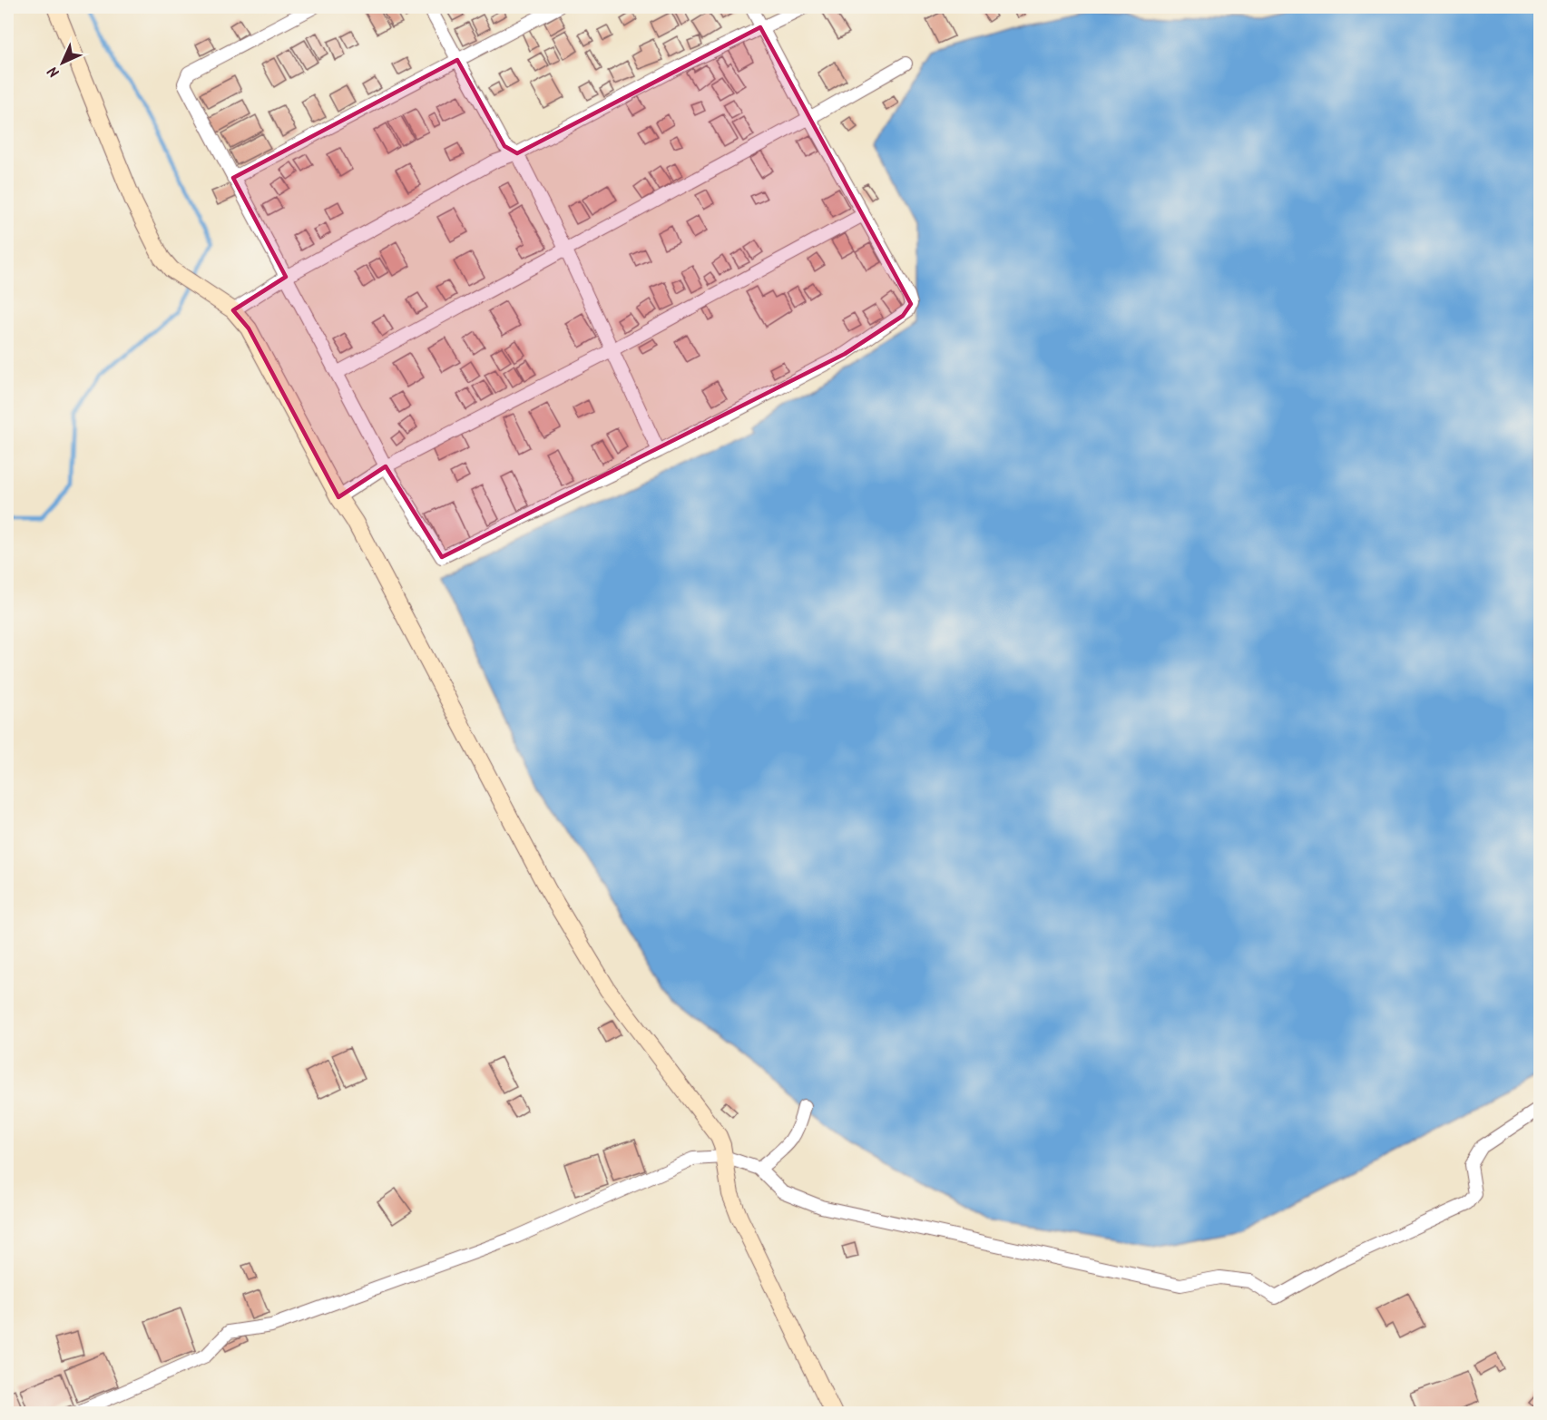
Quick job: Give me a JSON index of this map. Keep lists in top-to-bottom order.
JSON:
{
  "north": "bottom left"
}
